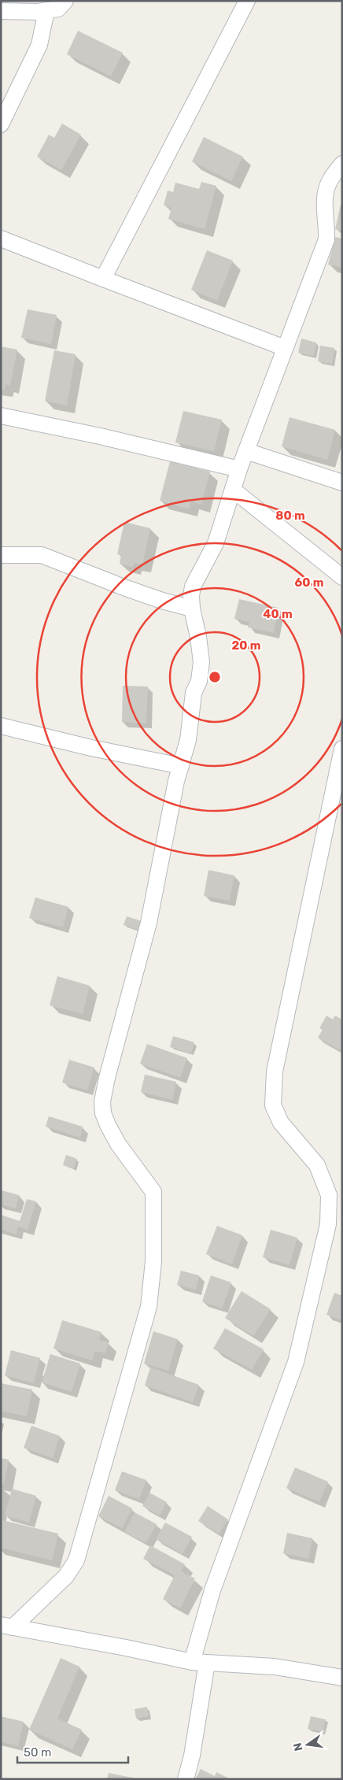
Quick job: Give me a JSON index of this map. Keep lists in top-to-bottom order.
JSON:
{
  "scale_bar": "50 m",
  "north": "left",
  "rings": [
    "80 m",
    "60 m",
    "40 m",
    "20 m"
  ]
}
